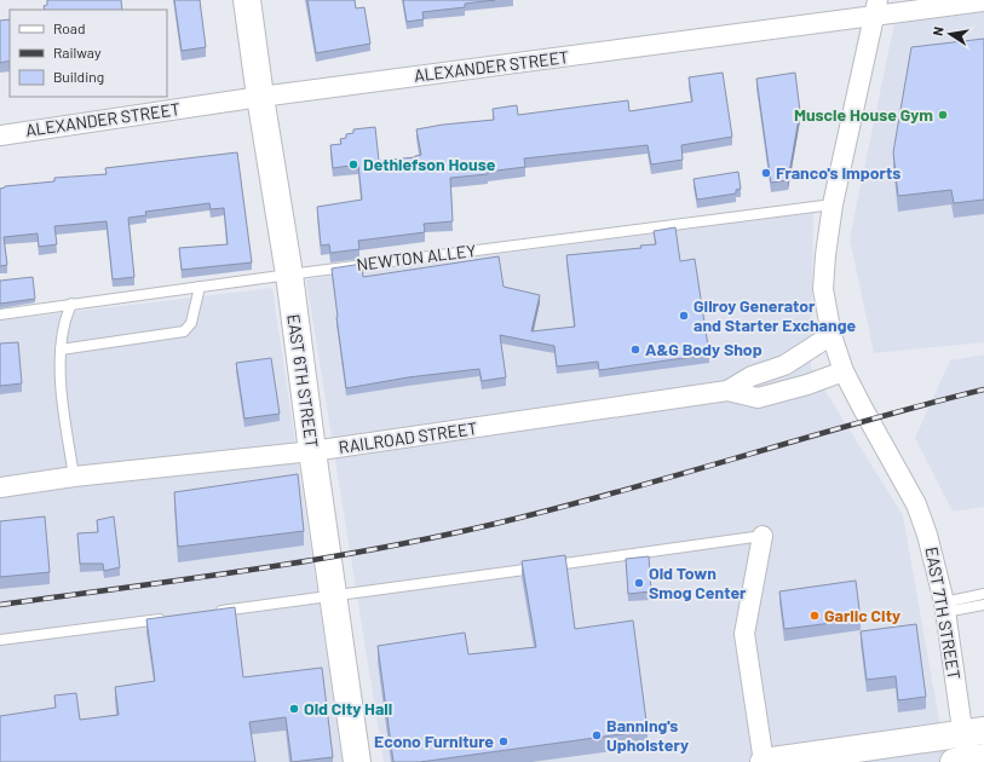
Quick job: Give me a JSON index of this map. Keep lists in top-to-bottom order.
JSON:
{
  "streets": {
    "street": [
      "ALEXANDER STREET",
      "EAST 6TH STREET",
      "RAILROAD STREET",
      "EAST 7TH STREET"
    ],
    "lane": ["NEWTON ALLEY"]
  },
  "crossings": [
    ["ALEXANDER STREET", "EAST 6TH STREET"],
    ["ALEXANDER STREET", "EAST 7TH STREET"],
    ["NEWTON ALLEY", "EAST 6TH STREET"],
    ["NEWTON ALLEY", "EAST 7TH STREET"],
    ["EAST 6TH STREET", "RAILROAD STREET"],
    ["RAILROAD STREET", "EAST 7TH STREET"]
  ],
  "places": [
    "Muscle House Gym",
    "Dethlefson House",
    "Franco's Imports",
    "Gilroy Generator and Starter Exchange",
    "A&G Body Shop",
    "Old Town Smog Center",
    "Garlic City",
    "Old City Hall",
    "Banning's Upholstery",
    "Econo Furniture"
  ],
  "legend": ["Road", "Railway", "Building"],
  "north": "left"
}
